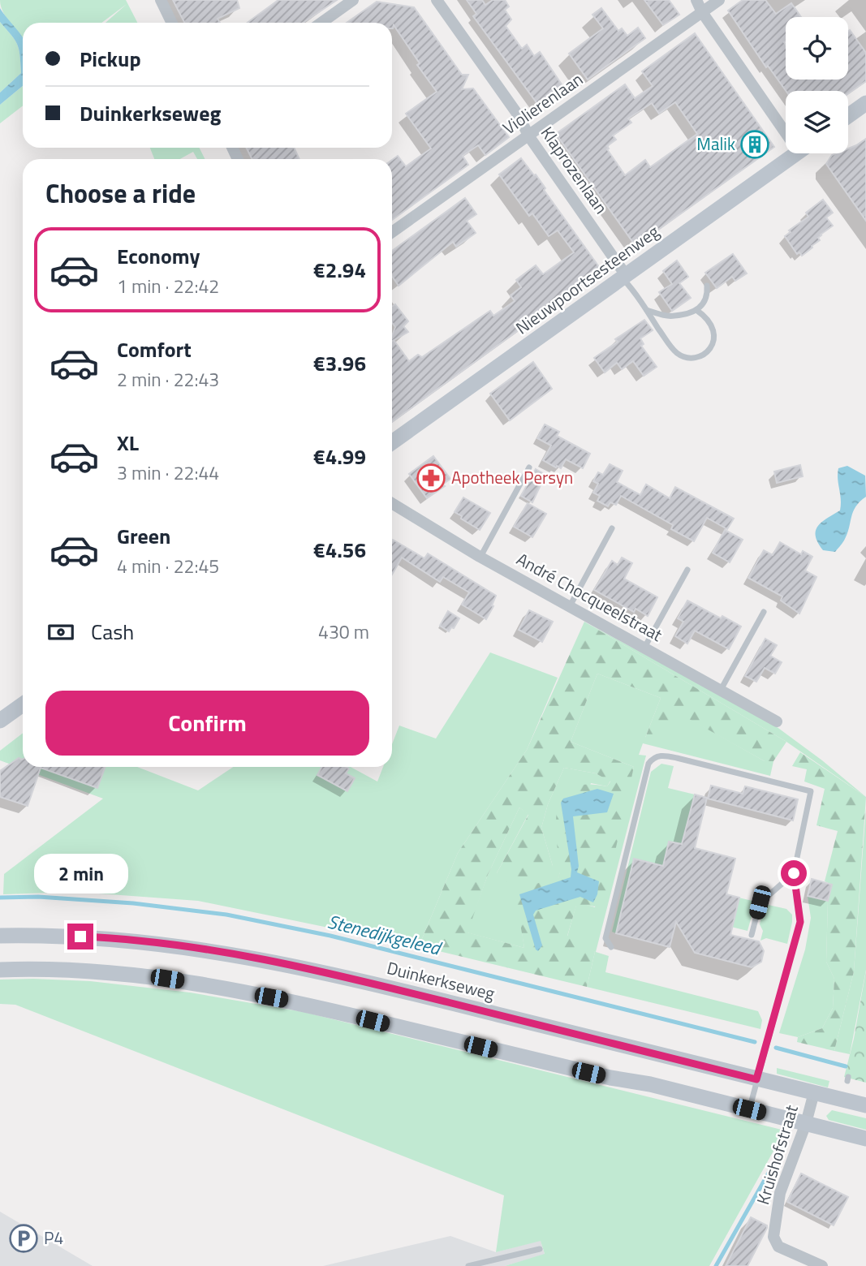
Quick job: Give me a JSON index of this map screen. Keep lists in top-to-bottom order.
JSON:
{
  "streets": {
    "main road": ["Nieuwpoortsesteenweg", "Duinkerkseweg"],
    "street": [
      "Violierenlaan",
      "Klaprozenlaan",
      "André Chocqueelstraat",
      "Kruishofstraat"
    ]
  },
  "crossings": [
    ["Violierenlaan", "Klaprozenlaan"],
    ["Klaprozenlaan", "Nieuwpoortsesteenweg"],
    ["Duinkerkseweg", "Kruishofstraat"]
  ],
  "water": ["Stenedijkgeleed"],
  "places": {
    "building": ["Malik"],
    "pharmacy": ["Apotheek Persyn"],
    "parking": ["P4"]
  },
  "page": {
    "banner": ["Pickup", "Duinkerkseweg"],
    "heading": "Choose a ride",
    "list": [
      {
        "name": "Economy",
        "note": "1 min · 22:42",
        "value": "€2.94"
      },
      {
        "name": "Comfort",
        "note": "2 min · 22:43",
        "value": "€3.96"
      },
      {
        "name": "XL",
        "note": "3 min · 22:44",
        "value": "€4.99"
      },
      {
        "name": "Green",
        "note": "4 min · 22:45",
        "value": "€4.56"
      }
    ],
    "pay": ["Cash", "430 m"],
    "buttons": "Confirm",
    "bubble": "2 min"
  }
}
